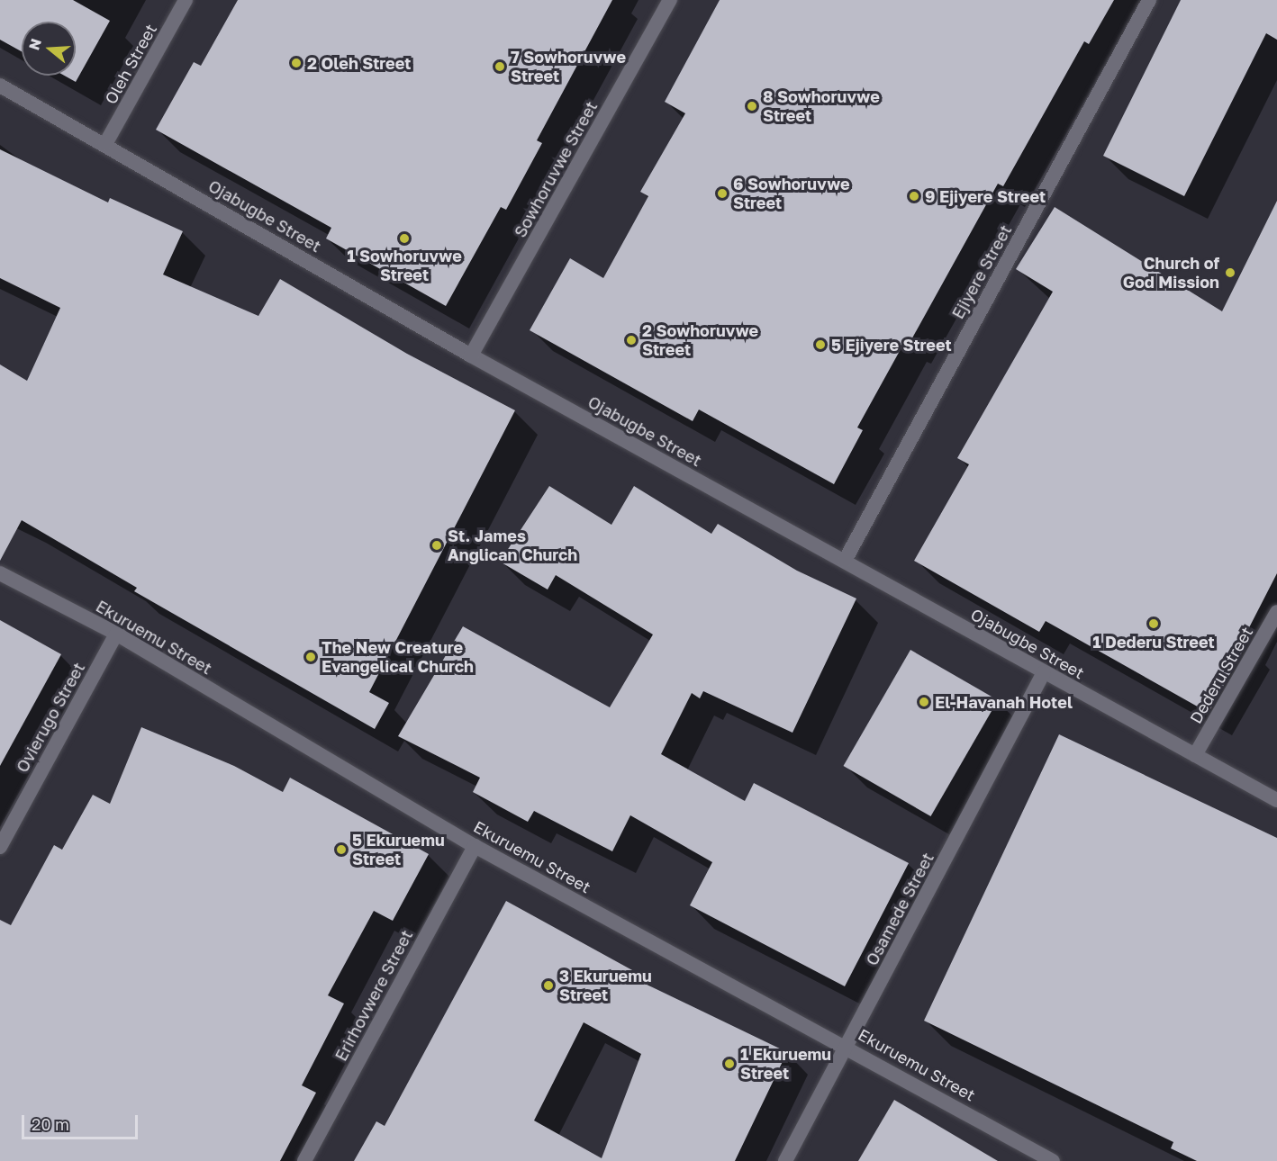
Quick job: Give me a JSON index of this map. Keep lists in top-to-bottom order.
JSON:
{
  "streets": {
    "street": [
      "Oleh Street",
      "Sowhoruvwe Street",
      "Ojabugbe Street",
      "Ejiyere Street",
      "Ekuruemu Street",
      "Dederu Street",
      "Ovierugo Street",
      "Osamede Street",
      "Erirhovwere Street"
    ]
  },
  "crossings": [
    ["Oleh Street", "Ojabugbe Street"],
    ["Sowhoruvwe Street", "Ojabugbe Street"],
    ["Ojabugbe Street", "Ejiyere Street"],
    ["Ojabugbe Street", "Dederu Street"],
    ["Ojabugbe Street", "Osamede Street"],
    ["Ekuruemu Street", "Ovierugo Street"],
    ["Ekuruemu Street", "Osamede Street"],
    ["Ekuruemu Street", "Erirhovwere Street"]
  ],
  "places": [
    "2 Oleh Street",
    "7 Sowhoruvwe Street",
    "8 Sowhoruvwe Street",
    "6 Sowhoruvwe Street",
    "9 Ejiyere Street",
    "1 Sowhoruvwe Street",
    "Church of God Mission",
    "2 Sowhoruvwe Street",
    "5 Ejiyere Street",
    "St. James Anglican Church",
    "1 Dederu Street",
    "The New Creature Evangelical Church",
    "El-Havanah Hotel",
    "5 Ekuruemu Street",
    "3 Ekuruemu Street",
    "1 Ekuruemu Street"
  ],
  "scale_bar": "20 m",
  "north": "left"
}
